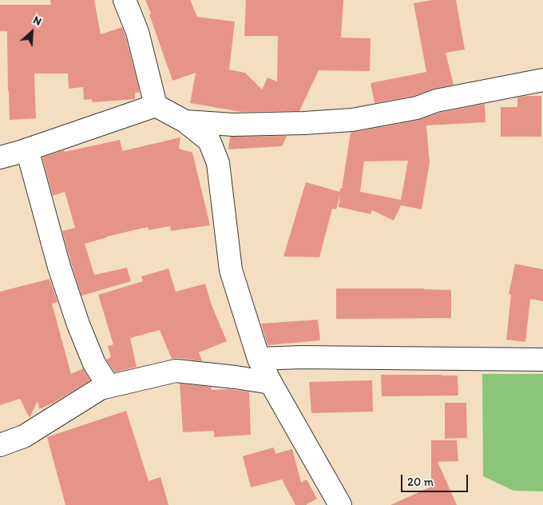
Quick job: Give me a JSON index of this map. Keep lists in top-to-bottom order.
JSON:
{
  "scale_bar": "20 m",
  "north": "top right"
}
